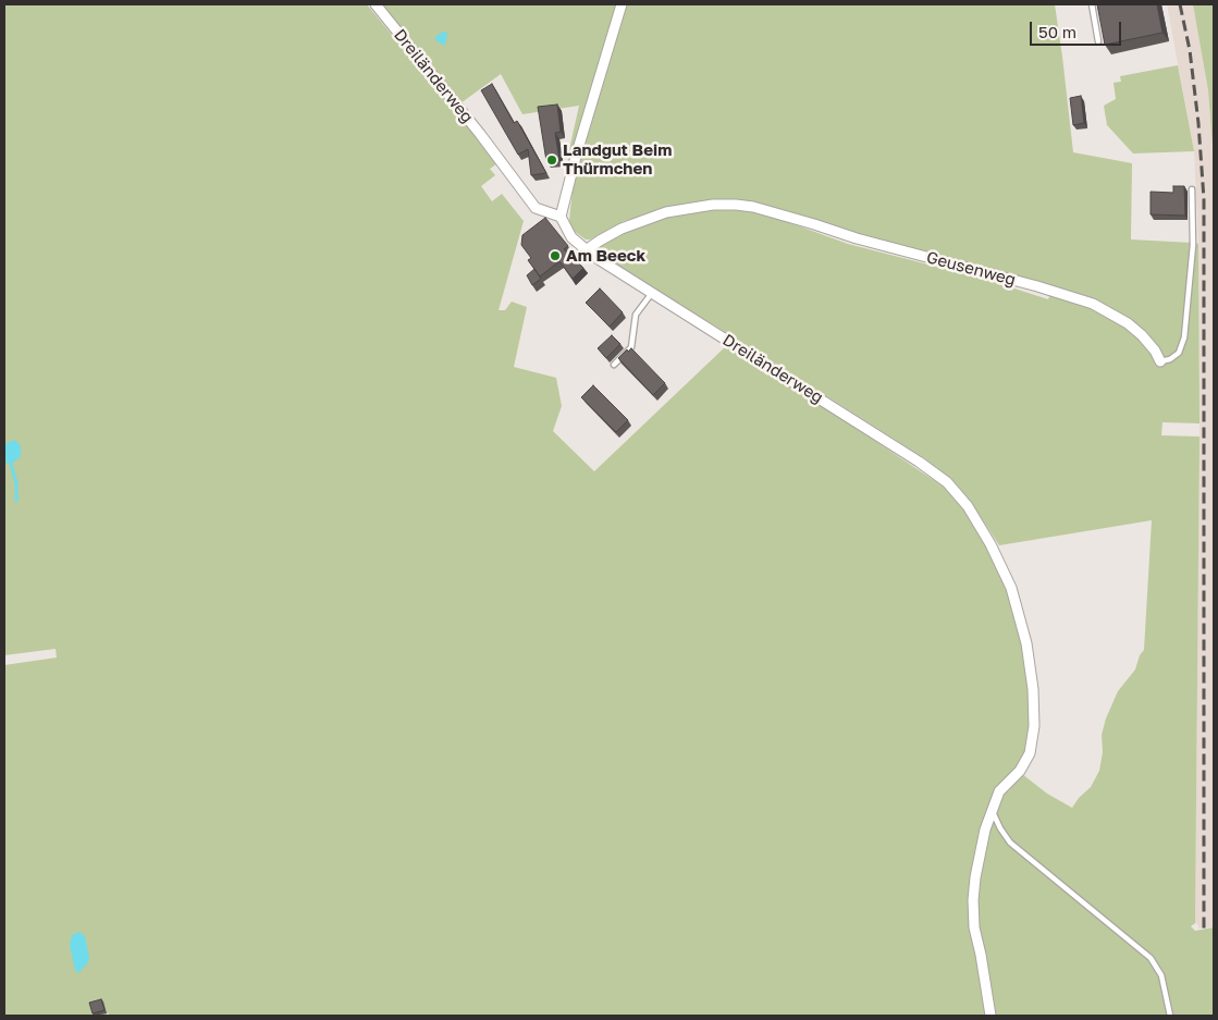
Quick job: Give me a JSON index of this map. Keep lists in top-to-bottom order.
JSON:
{
  "streets": {
    "street": ["Dreiländerweg", "Geusenweg"]
  },
  "crossings": [
    ["Dreiländerweg", "Geusenweg"]
  ],
  "places": ["Landgut Beim Thürmchen", "Am Beeck"],
  "scale_bar": "50 m"
}
